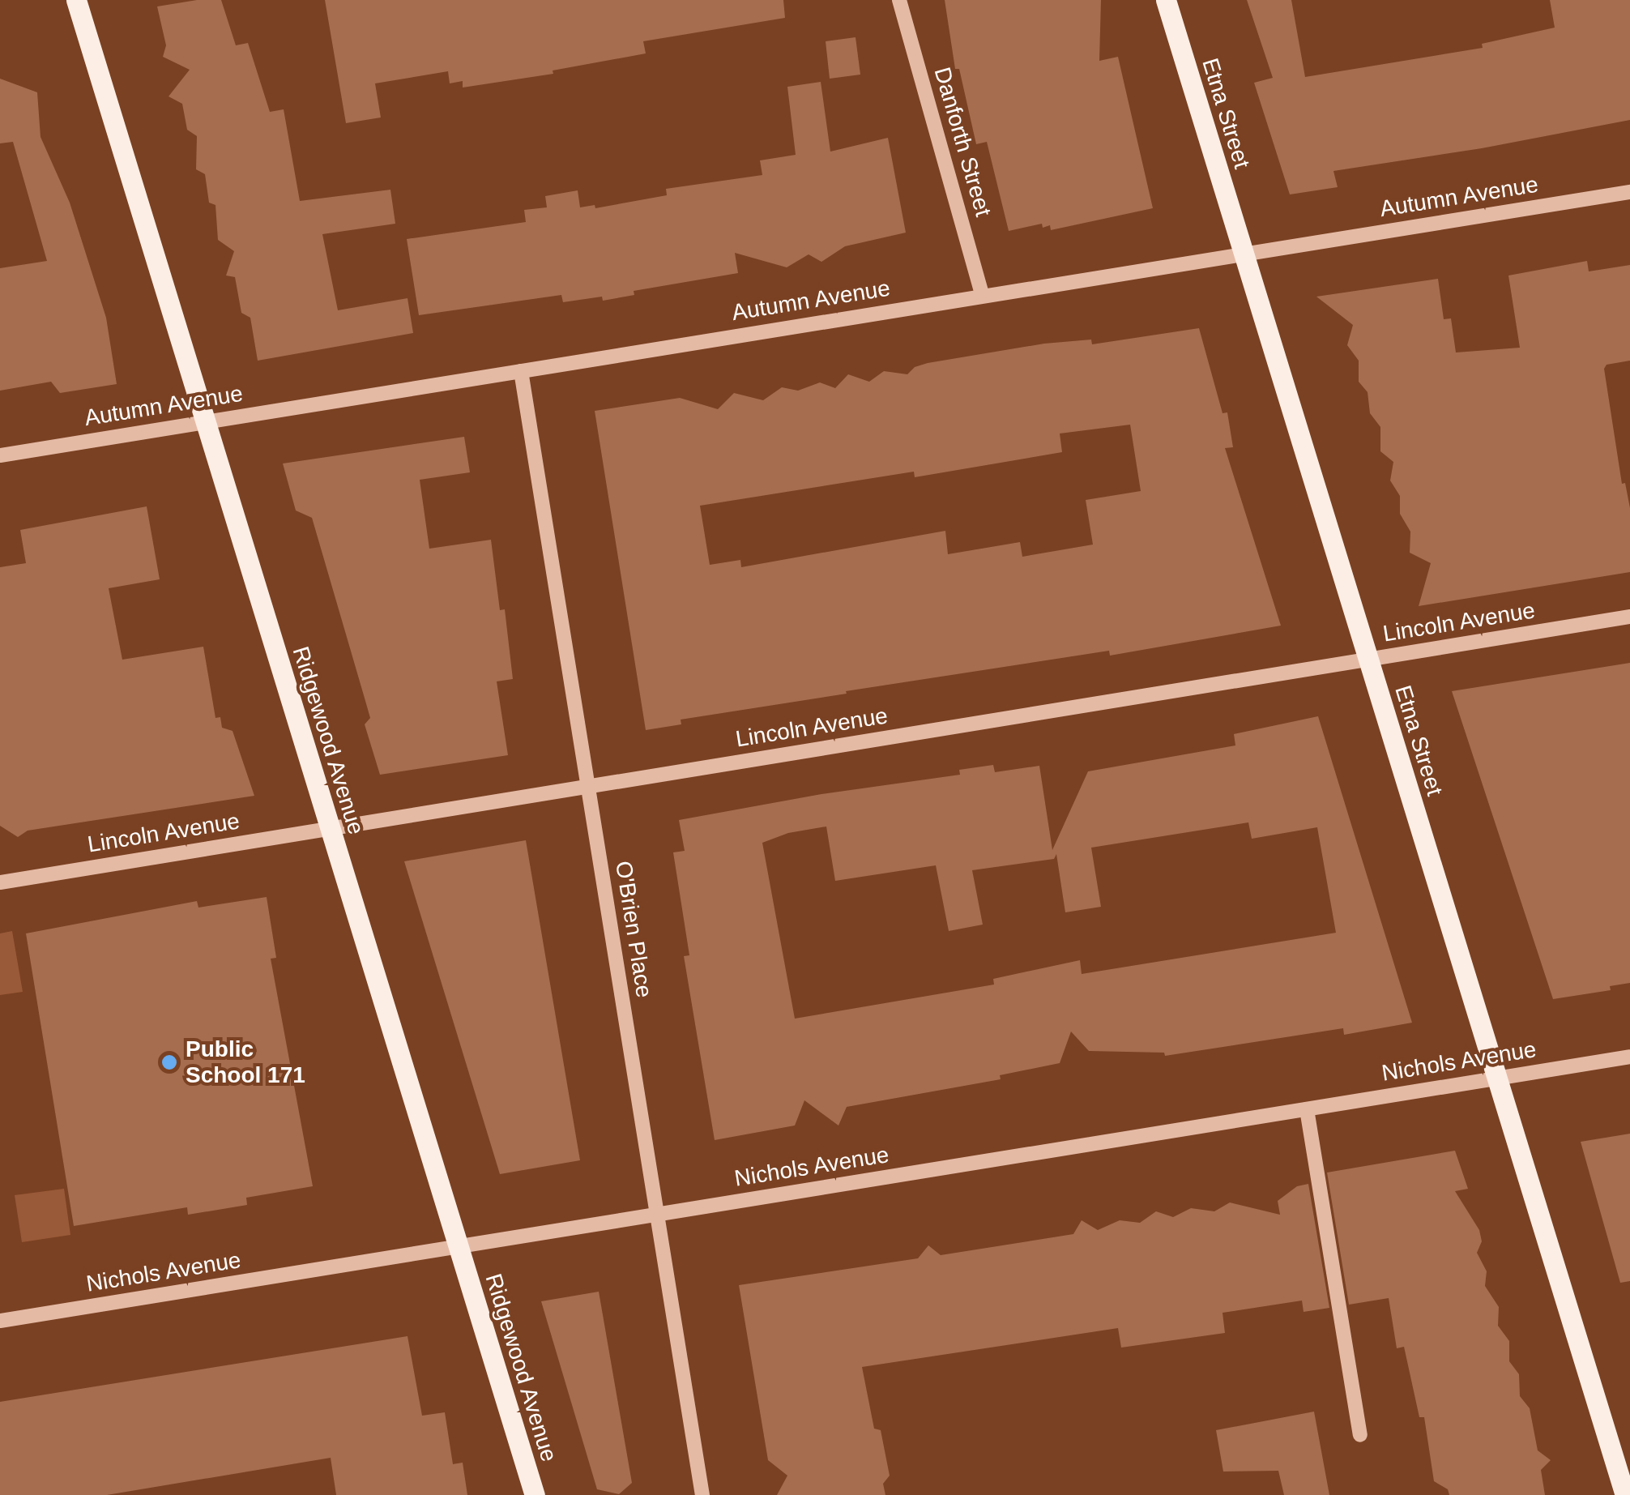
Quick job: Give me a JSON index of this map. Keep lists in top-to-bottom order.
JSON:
{
  "streets": {
    "main road": ["Etna Street", "Ridgewood Avenue"],
    "street": [
      "Danforth Street",
      "Autumn Avenue",
      "Lincoln Avenue",
      "O'Brien Place",
      "Nichols Avenue"
    ]
  },
  "crossings": [
    ["Etna Street", "Autumn Avenue"],
    ["Etna Street", "Lincoln Avenue"],
    ["Etna Street", "Nichols Avenue"],
    ["Danforth Street", "Autumn Avenue"],
    ["Autumn Avenue", "Ridgewood Avenue"],
    ["Autumn Avenue", "O'Brien Place"],
    ["Lincoln Avenue", "Ridgewood Avenue"],
    ["Lincoln Avenue", "O'Brien Place"],
    ["Ridgewood Avenue", "Nichols Avenue"],
    ["O'Brien Place", "Nichols Avenue"]
  ],
  "places": ["Public School 171"]
}
